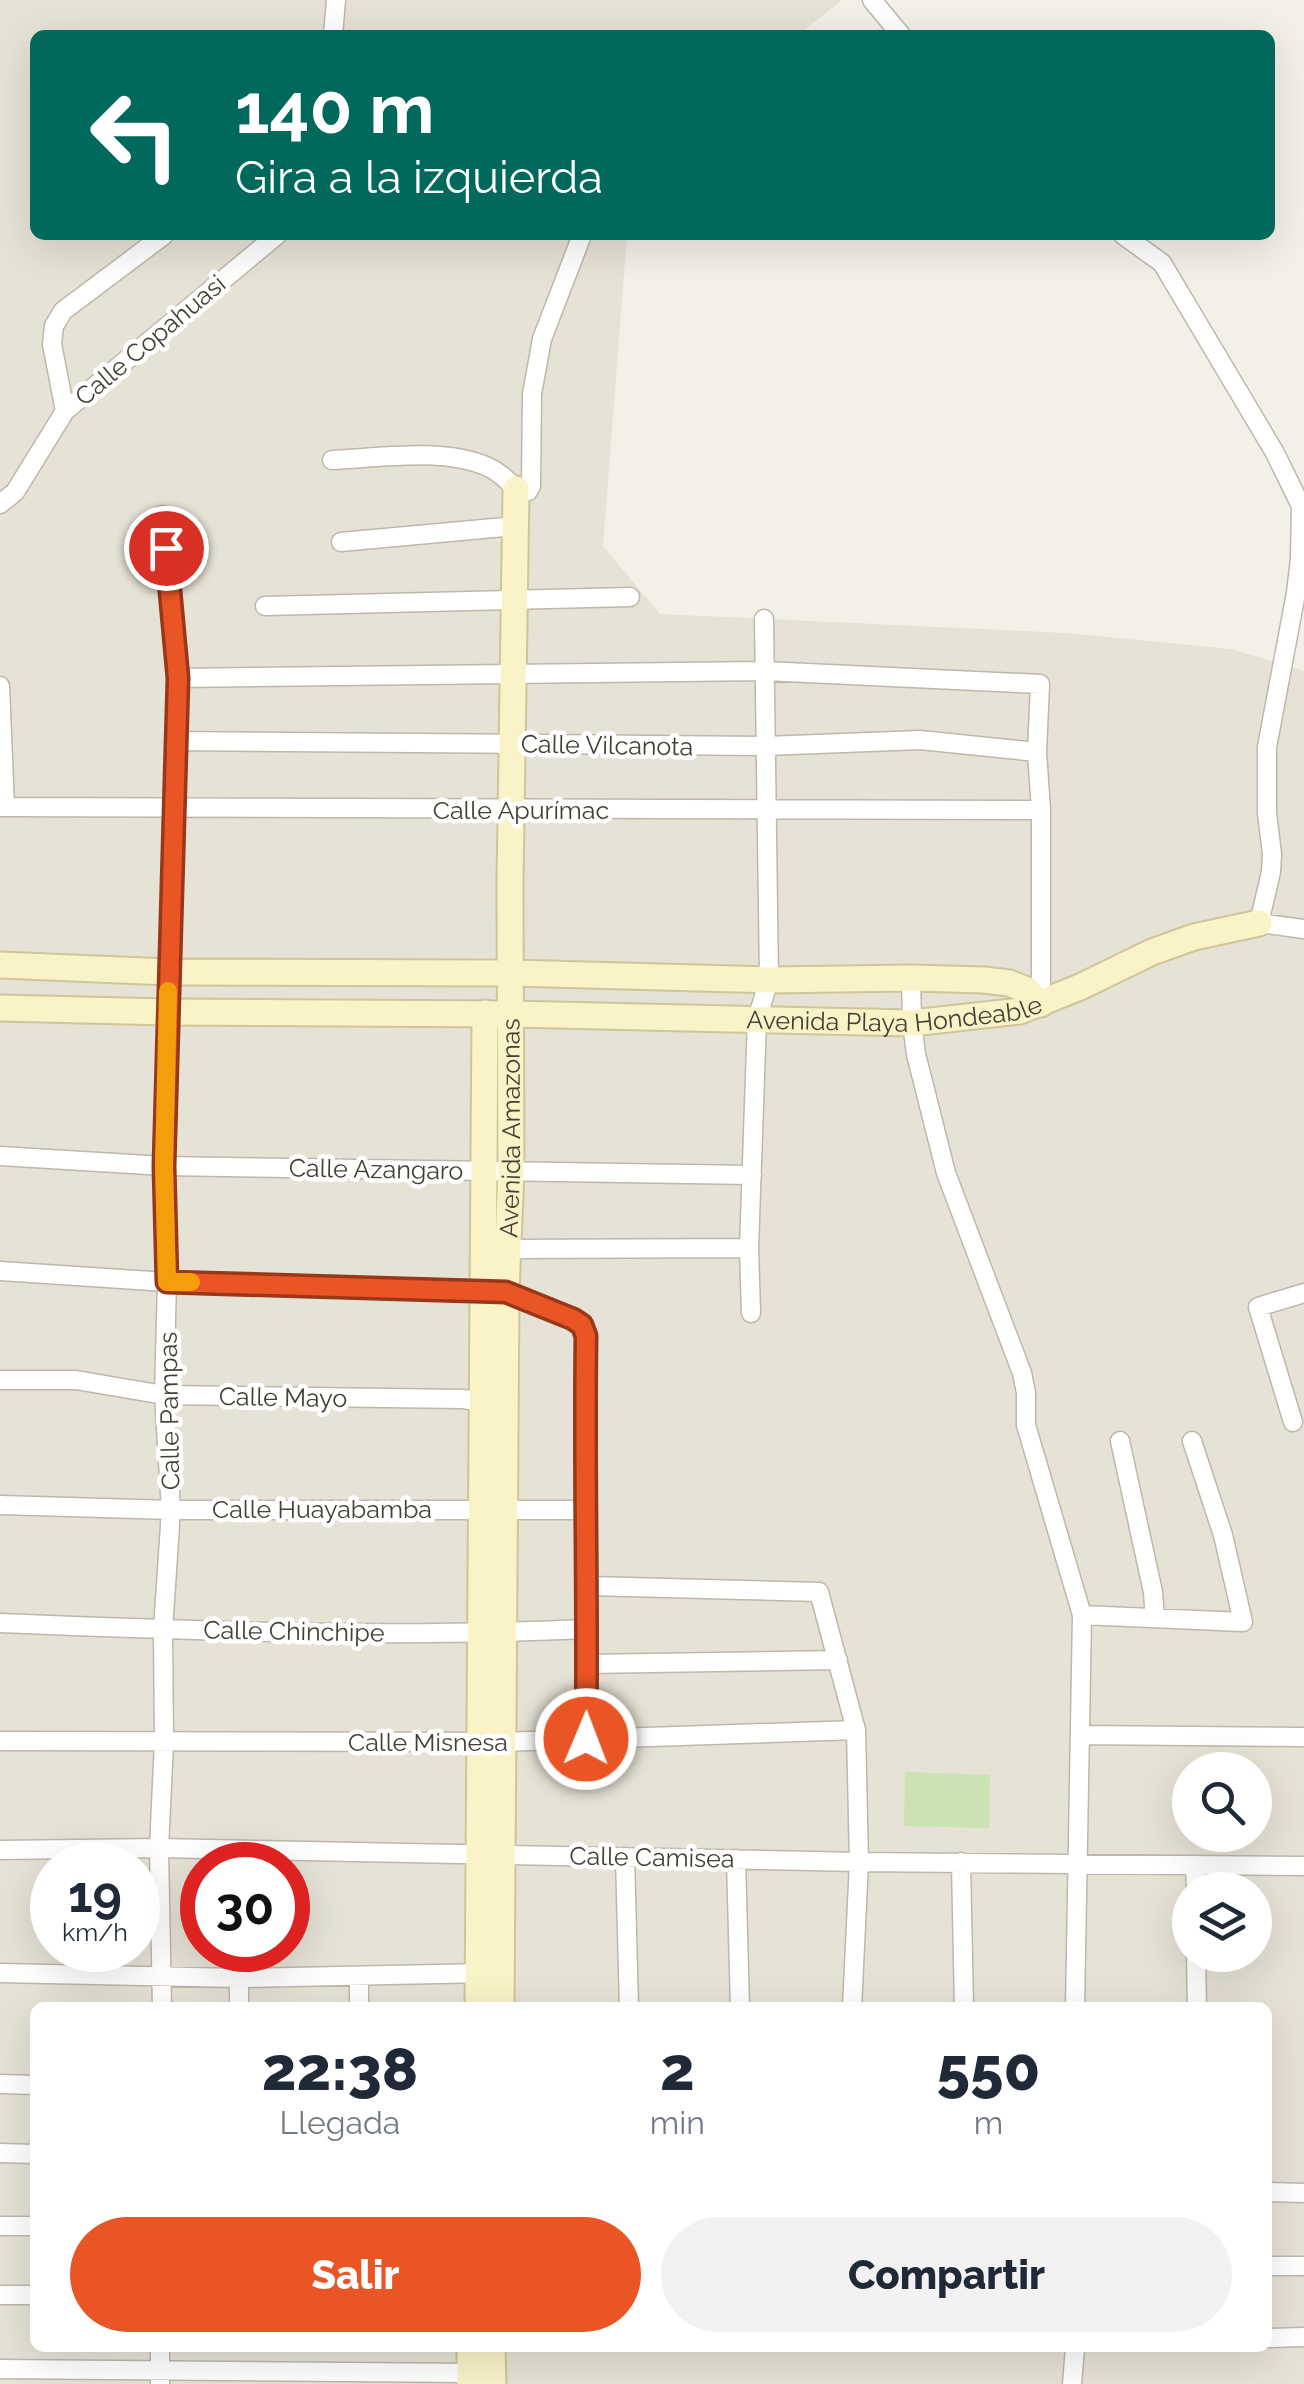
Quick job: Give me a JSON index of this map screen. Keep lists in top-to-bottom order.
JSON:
{
  "streets": {
    "street": [
      "Calle Copahuasi",
      "Calle Vilcanota",
      "Calle Apurímac",
      "Avenida Playa Hondeable",
      "Avenida Amazonas",
      "Calle Azangaro",
      "Calle Mayo",
      "Calle Pampas",
      "Calle Huayabamba",
      "Calle Chinchipe",
      "Calle Misnesa",
      "Calle Camisea"
    ]
  },
  "crossings": [
    ["Calle Vilcanota", "Avenida Amazonas"],
    ["Calle Vilcanota", "Calle Pampas"],
    ["Calle Apurímac", "Avenida Amazonas"],
    ["Calle Apurímac", "Calle Pampas"],
    ["Avenida Playa Hondeable", "Avenida Amazonas"],
    ["Avenida Playa Hondeable", "Calle Pampas"],
    ["Avenida Amazonas", "Calle Azangaro"],
    ["Avenida Amazonas", "Calle Mayo"],
    ["Avenida Amazonas", "Calle Huayabamba"],
    ["Avenida Amazonas", "Calle Chinchipe"],
    ["Avenida Amazonas", "Calle Misnesa"],
    ["Avenida Amazonas", "Calle Camisea"],
    ["Calle Azangaro", "Calle Pampas"],
    ["Calle Mayo", "Calle Pampas"],
    ["Calle Pampas", "Calle Huayabamba"],
    ["Calle Pampas", "Calle Chinchipe"],
    ["Calle Pampas", "Calle Misnesa"]
  ],
  "page": {
    "turn": ["140 m", "Gira a la izquierda"],
    "speed": "19 km/h",
    "limit": "30",
    "eta": [
      "22:38",
      "Llegada",
      "2",
      "min",
      "550",
      "m"
    ],
    "buttons": ["Salir", "Compartir"]
  }
}
